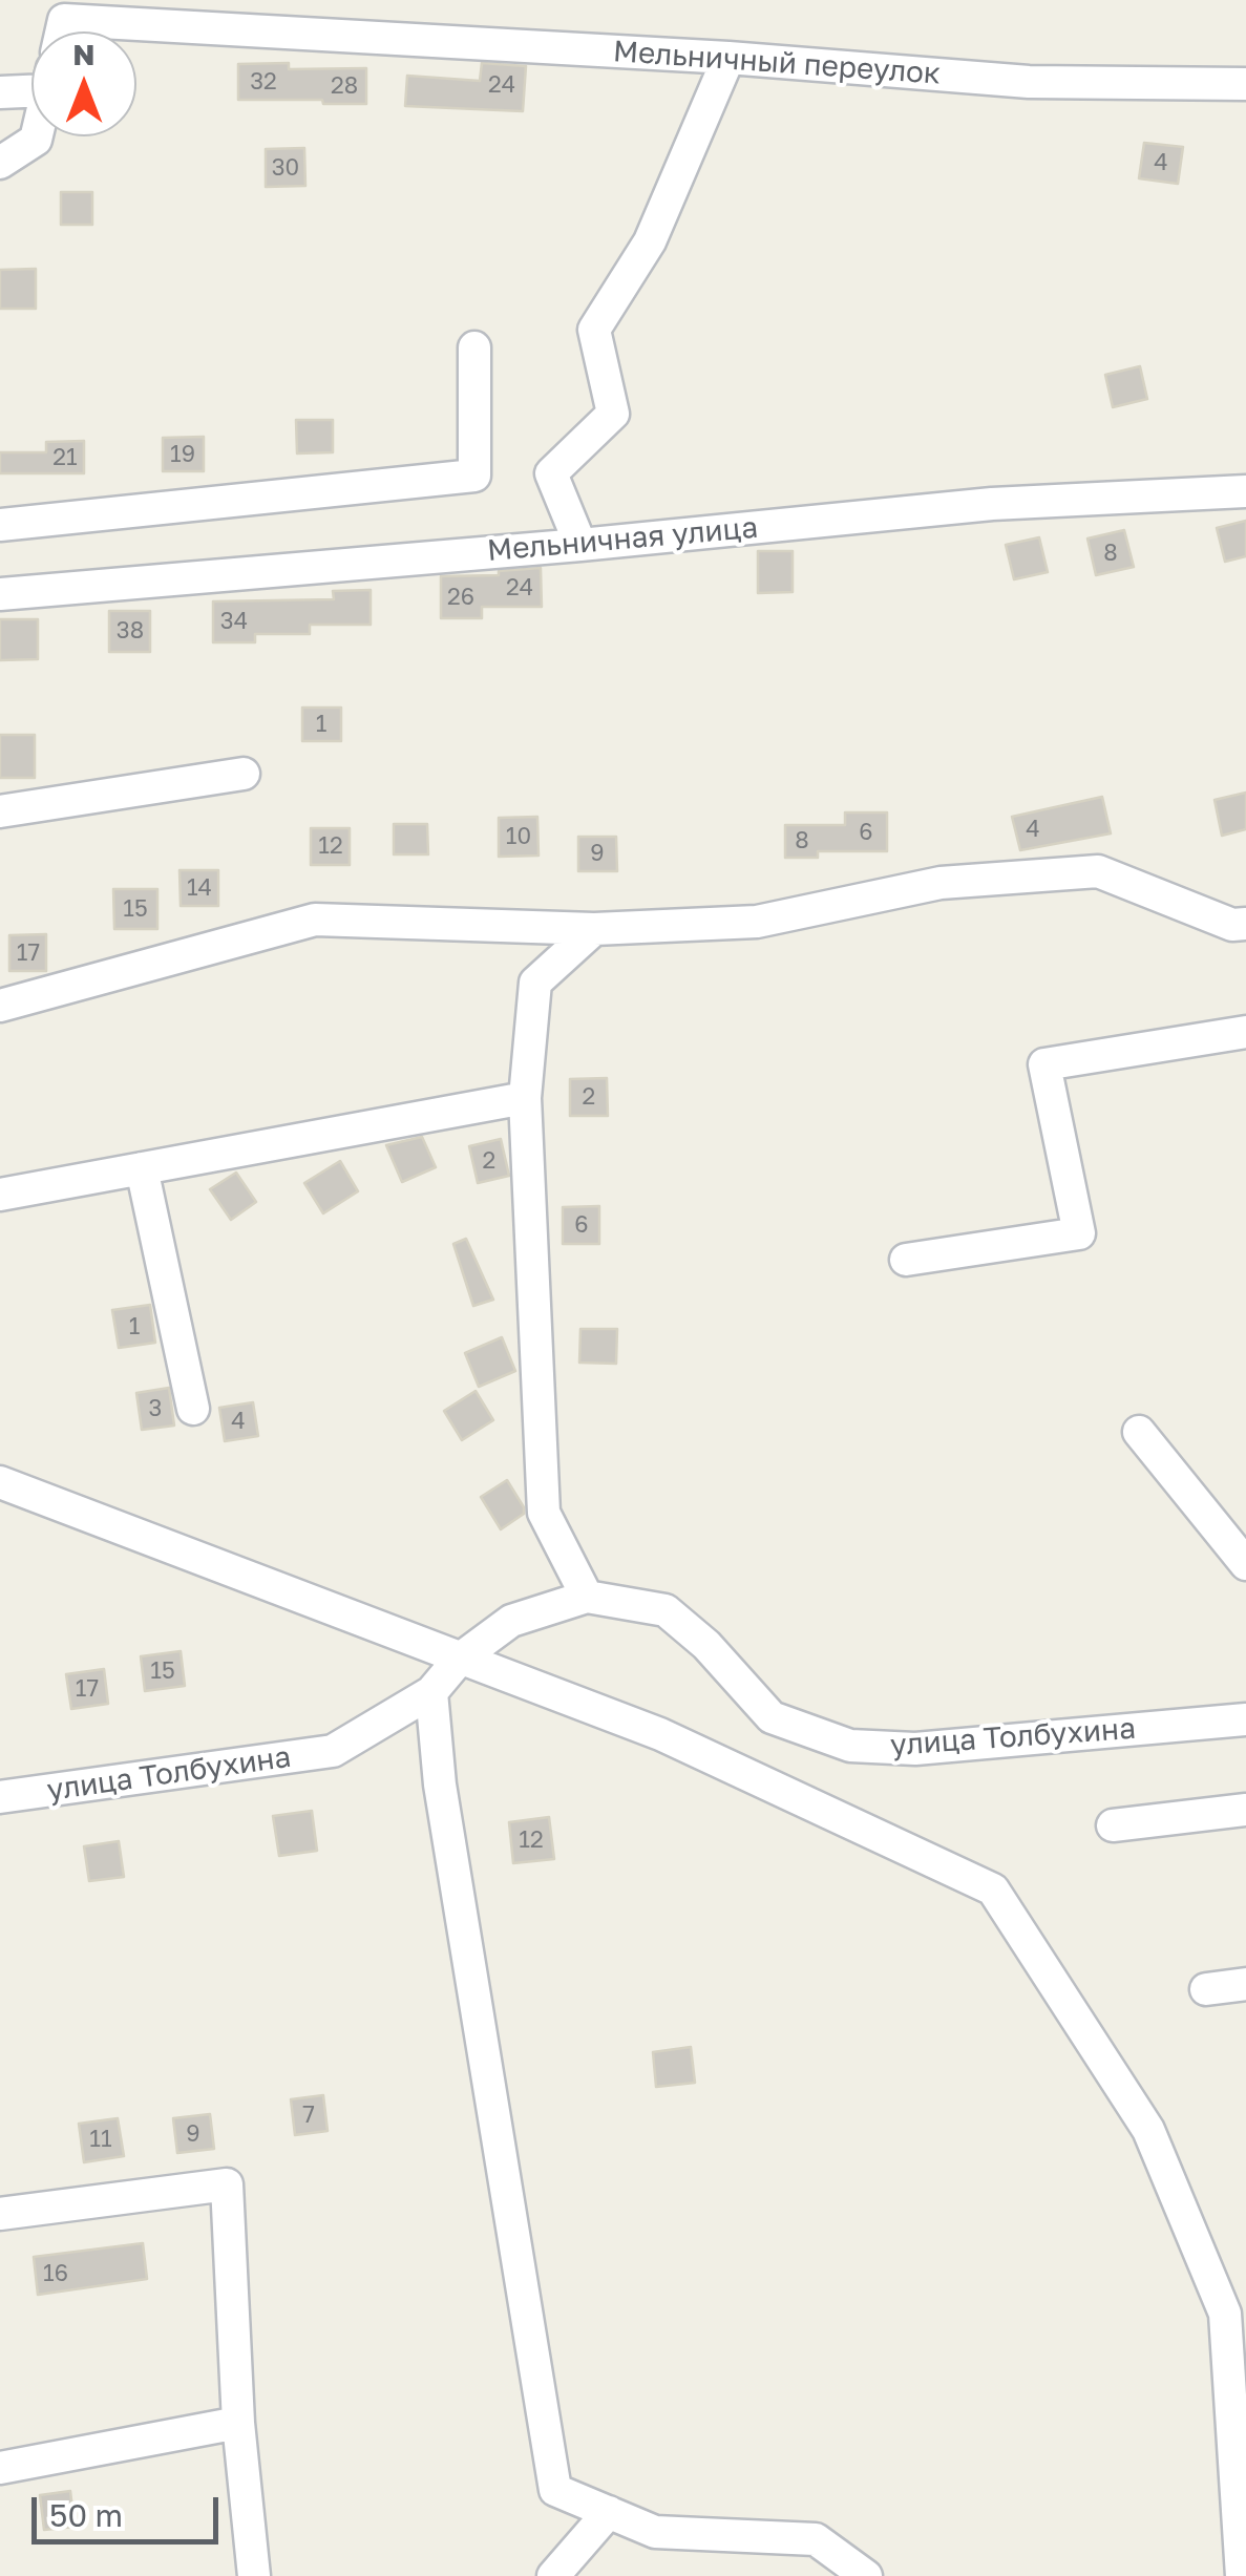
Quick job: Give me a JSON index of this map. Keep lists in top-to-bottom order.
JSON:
{
  "streets": {
    "street": ["Мельничный переулок", "Мельничная улица", "улица Толбухина"]
  },
  "house_numbers": [
    "32",
    "24",
    "28",
    "4",
    "30",
    "19",
    "21",
    "8",
    "24",
    "26",
    "34",
    "38",
    "1",
    "4",
    "6",
    "10",
    "8",
    "12",
    "9",
    "14",
    "15",
    "17",
    "2",
    "2",
    "6",
    "1",
    "3",
    "4",
    "15",
    "17",
    "12",
    "7",
    "9",
    "11",
    "16"
  ],
  "scale_bar": "50 m",
  "north": "top"
}
